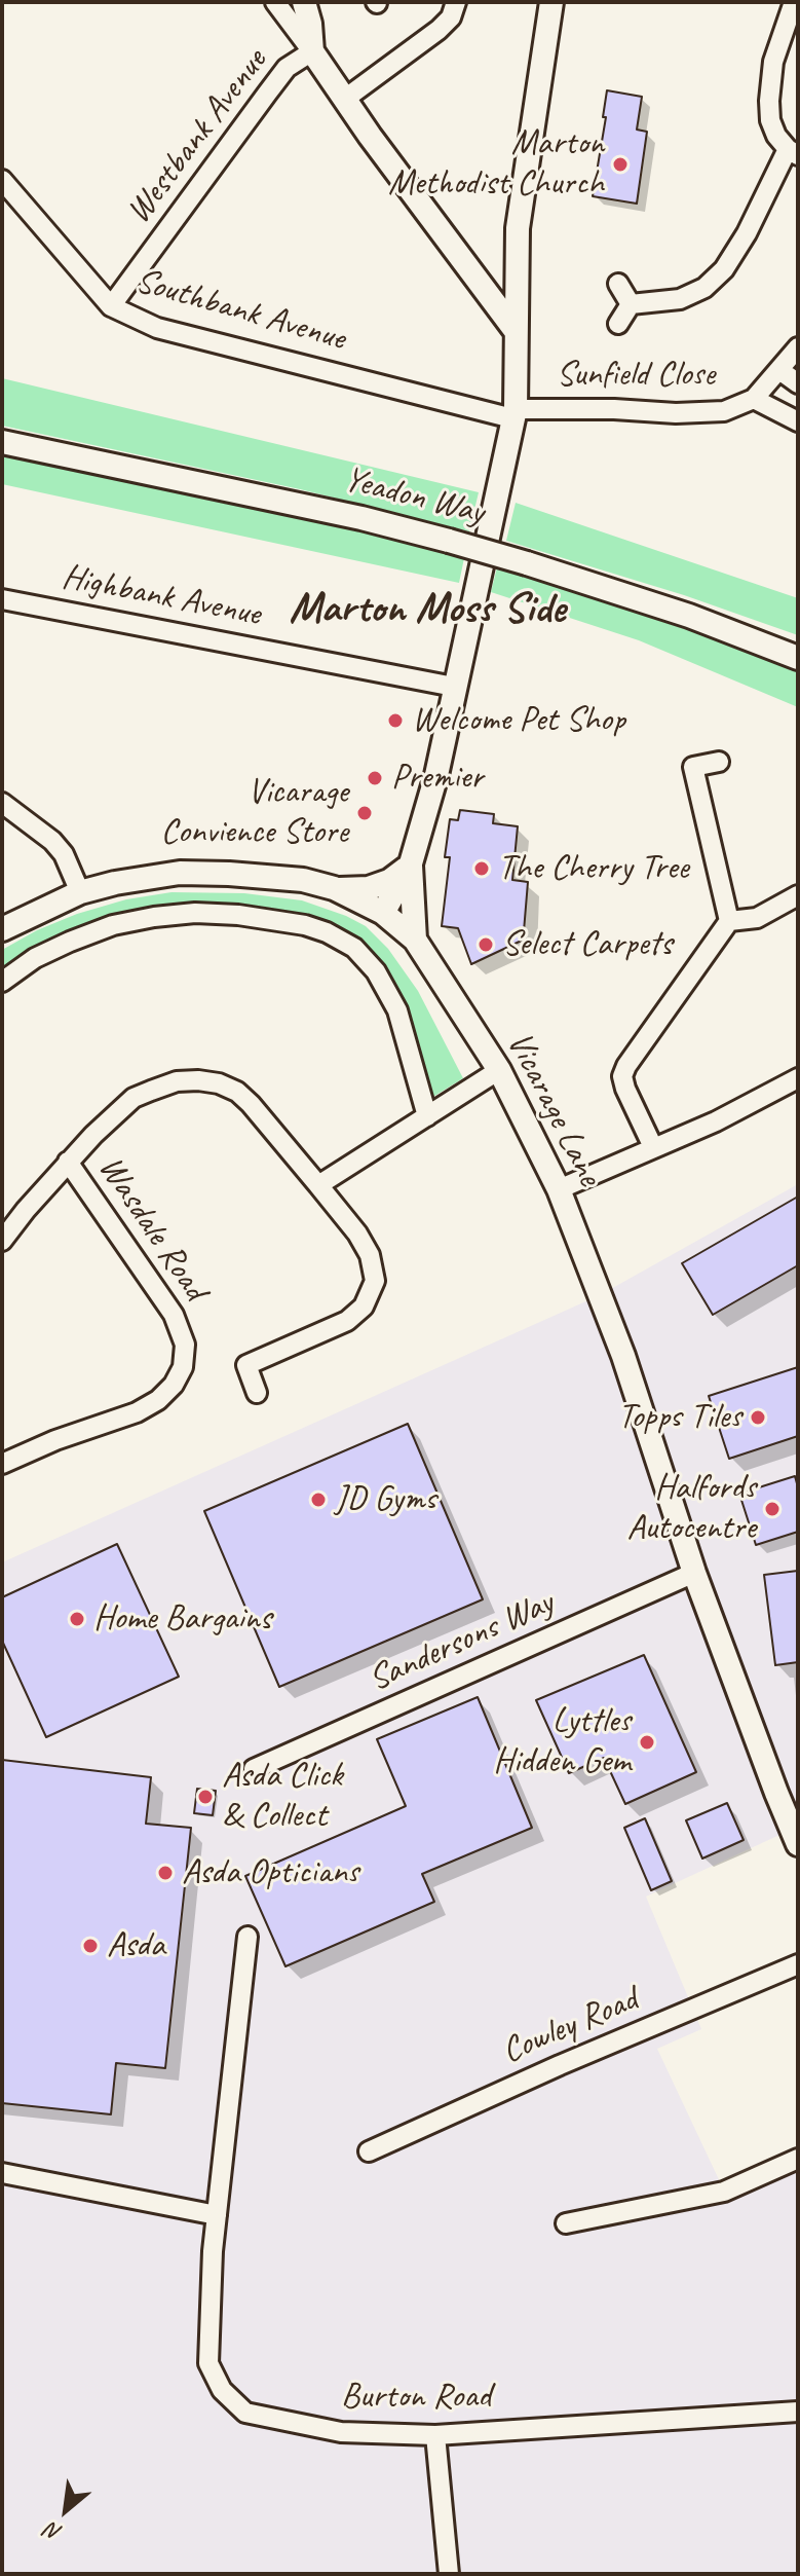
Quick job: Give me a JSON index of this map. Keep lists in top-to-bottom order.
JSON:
{
  "streets": {
    "street": [
      "Westbank Avenue",
      "Southbank Avenue",
      "Sunfield Close",
      "Yeadon Way",
      "Highbank Avenue",
      "Vicarage Lane",
      "Wasdale Road",
      "Sandersons Way",
      "Cowley Road",
      "Burton Road"
    ]
  },
  "crossings": [
    ["Westbank Avenue", "Southbank Avenue"],
    ["Southbank Avenue", "Sunfield Close"],
    ["Vicarage Lane", "Sandersons Way"]
  ],
  "districts": ["Marton Moss Side"],
  "places": [
    "Marton Methodist Church",
    "Welcome Pet Shop",
    "Premier",
    "Vicarage Convience Store",
    "The Cherry Tree",
    "Select Carpets",
    "Topps Tiles",
    "JD Gyms",
    "Halfords Autocentre",
    "Home Bargains",
    "Lyttles Hidden Gem",
    "Asda Click & Collect",
    "Asda Opticians",
    "Asda"
  ],
  "north": "bottom left"
}
